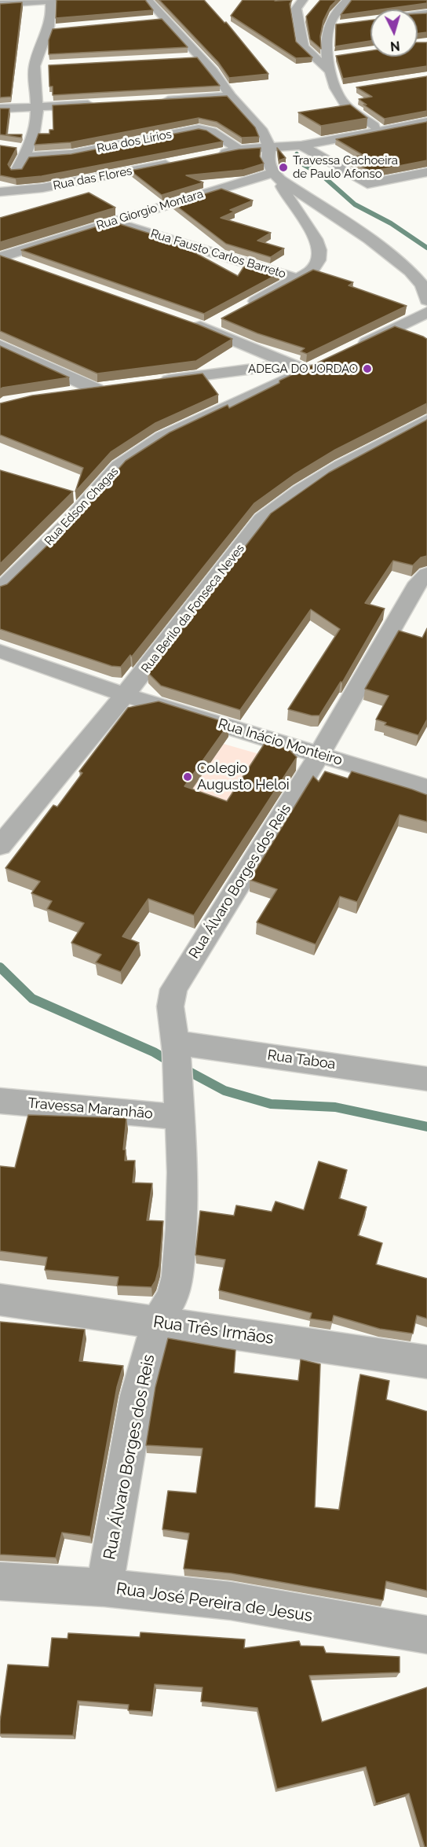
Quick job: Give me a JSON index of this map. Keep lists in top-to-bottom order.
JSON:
{
  "streets": {
    "street": [
      "Rua dos Lírios",
      "Rua das Flores",
      "Rua Giorgio Montara",
      "Rua Fausto Carlos Barreto",
      "Rua Edson Chagas",
      "Rua Berilo da Fonseca Neves",
      "Rua Inácio Monteiro",
      "Rua Álvaro Borges dos Reis",
      "Rua Taboa",
      "Travessa Maranhão",
      "Rua Três Irmãos",
      "Rua José Pereira de Jesus"
    ]
  },
  "crossings": [
    ["Rua Giorgio Montara", "Rua Fausto Carlos Barreto"],
    ["Rua Berilo da Fonseca Neves", "Rua Inácio Monteiro"],
    ["Rua Inácio Monteiro", "Rua Álvaro Borges dos Reis"],
    ["Rua Álvaro Borges dos Reis", "Rua Taboa"],
    ["Rua Álvaro Borges dos Reis", "Travessa Maranhão"],
    ["Rua Álvaro Borges dos Reis", "Rua Três Irmãos"],
    ["Rua Álvaro Borges dos Reis", "Rua José Pereira de Jesus"]
  ],
  "places": ["Travessa Cachoeira de Paulo Afonso", "ADEGA DO JORDAO", "Colegio Augusto Heloi"],
  "north": "bottom"
}
